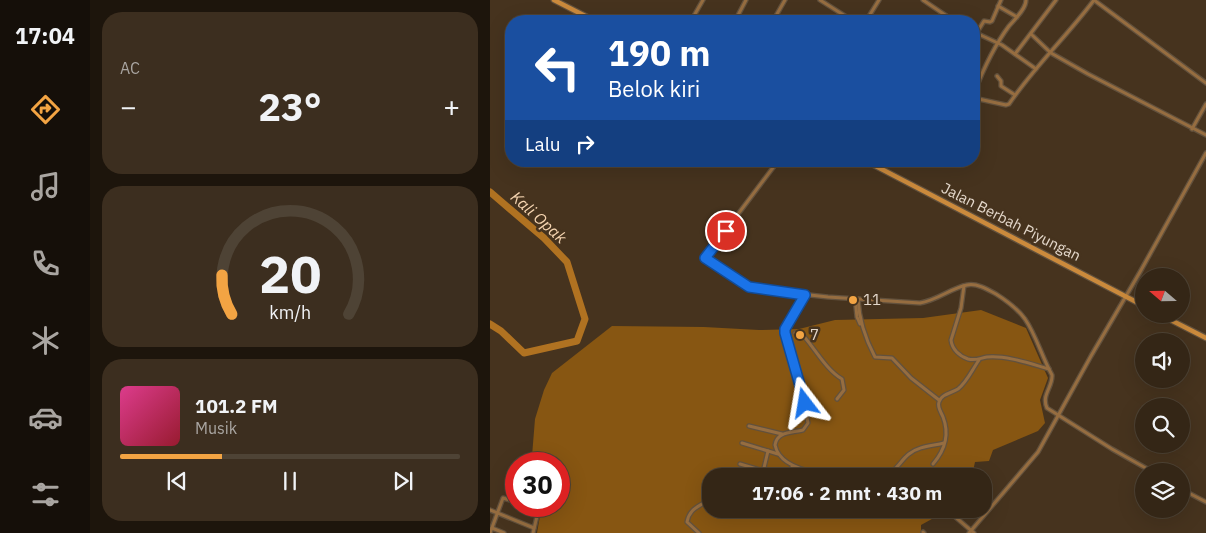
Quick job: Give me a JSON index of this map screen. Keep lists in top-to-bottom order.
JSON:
{
  "streets": {
    "street": ["Jalan Berbah Piyungan"]
  },
  "water": ["Kali Opak"],
  "places": ["11", "7"],
  "north": "left",
  "page": {
    "tabs": "17:04",
    "tile": "AC",
    "turn": ["190 m", "Belok kiri"],
    "heat": ["−", "23°", "+"],
    "then": "Lalu",
    "song": ["101.2 FM", "Musik"],
    "limit": "30",
    "trip": "17:06 · 2 mnt · 430 m",
    "gauge": ["20", "km/h"]
  }
}
